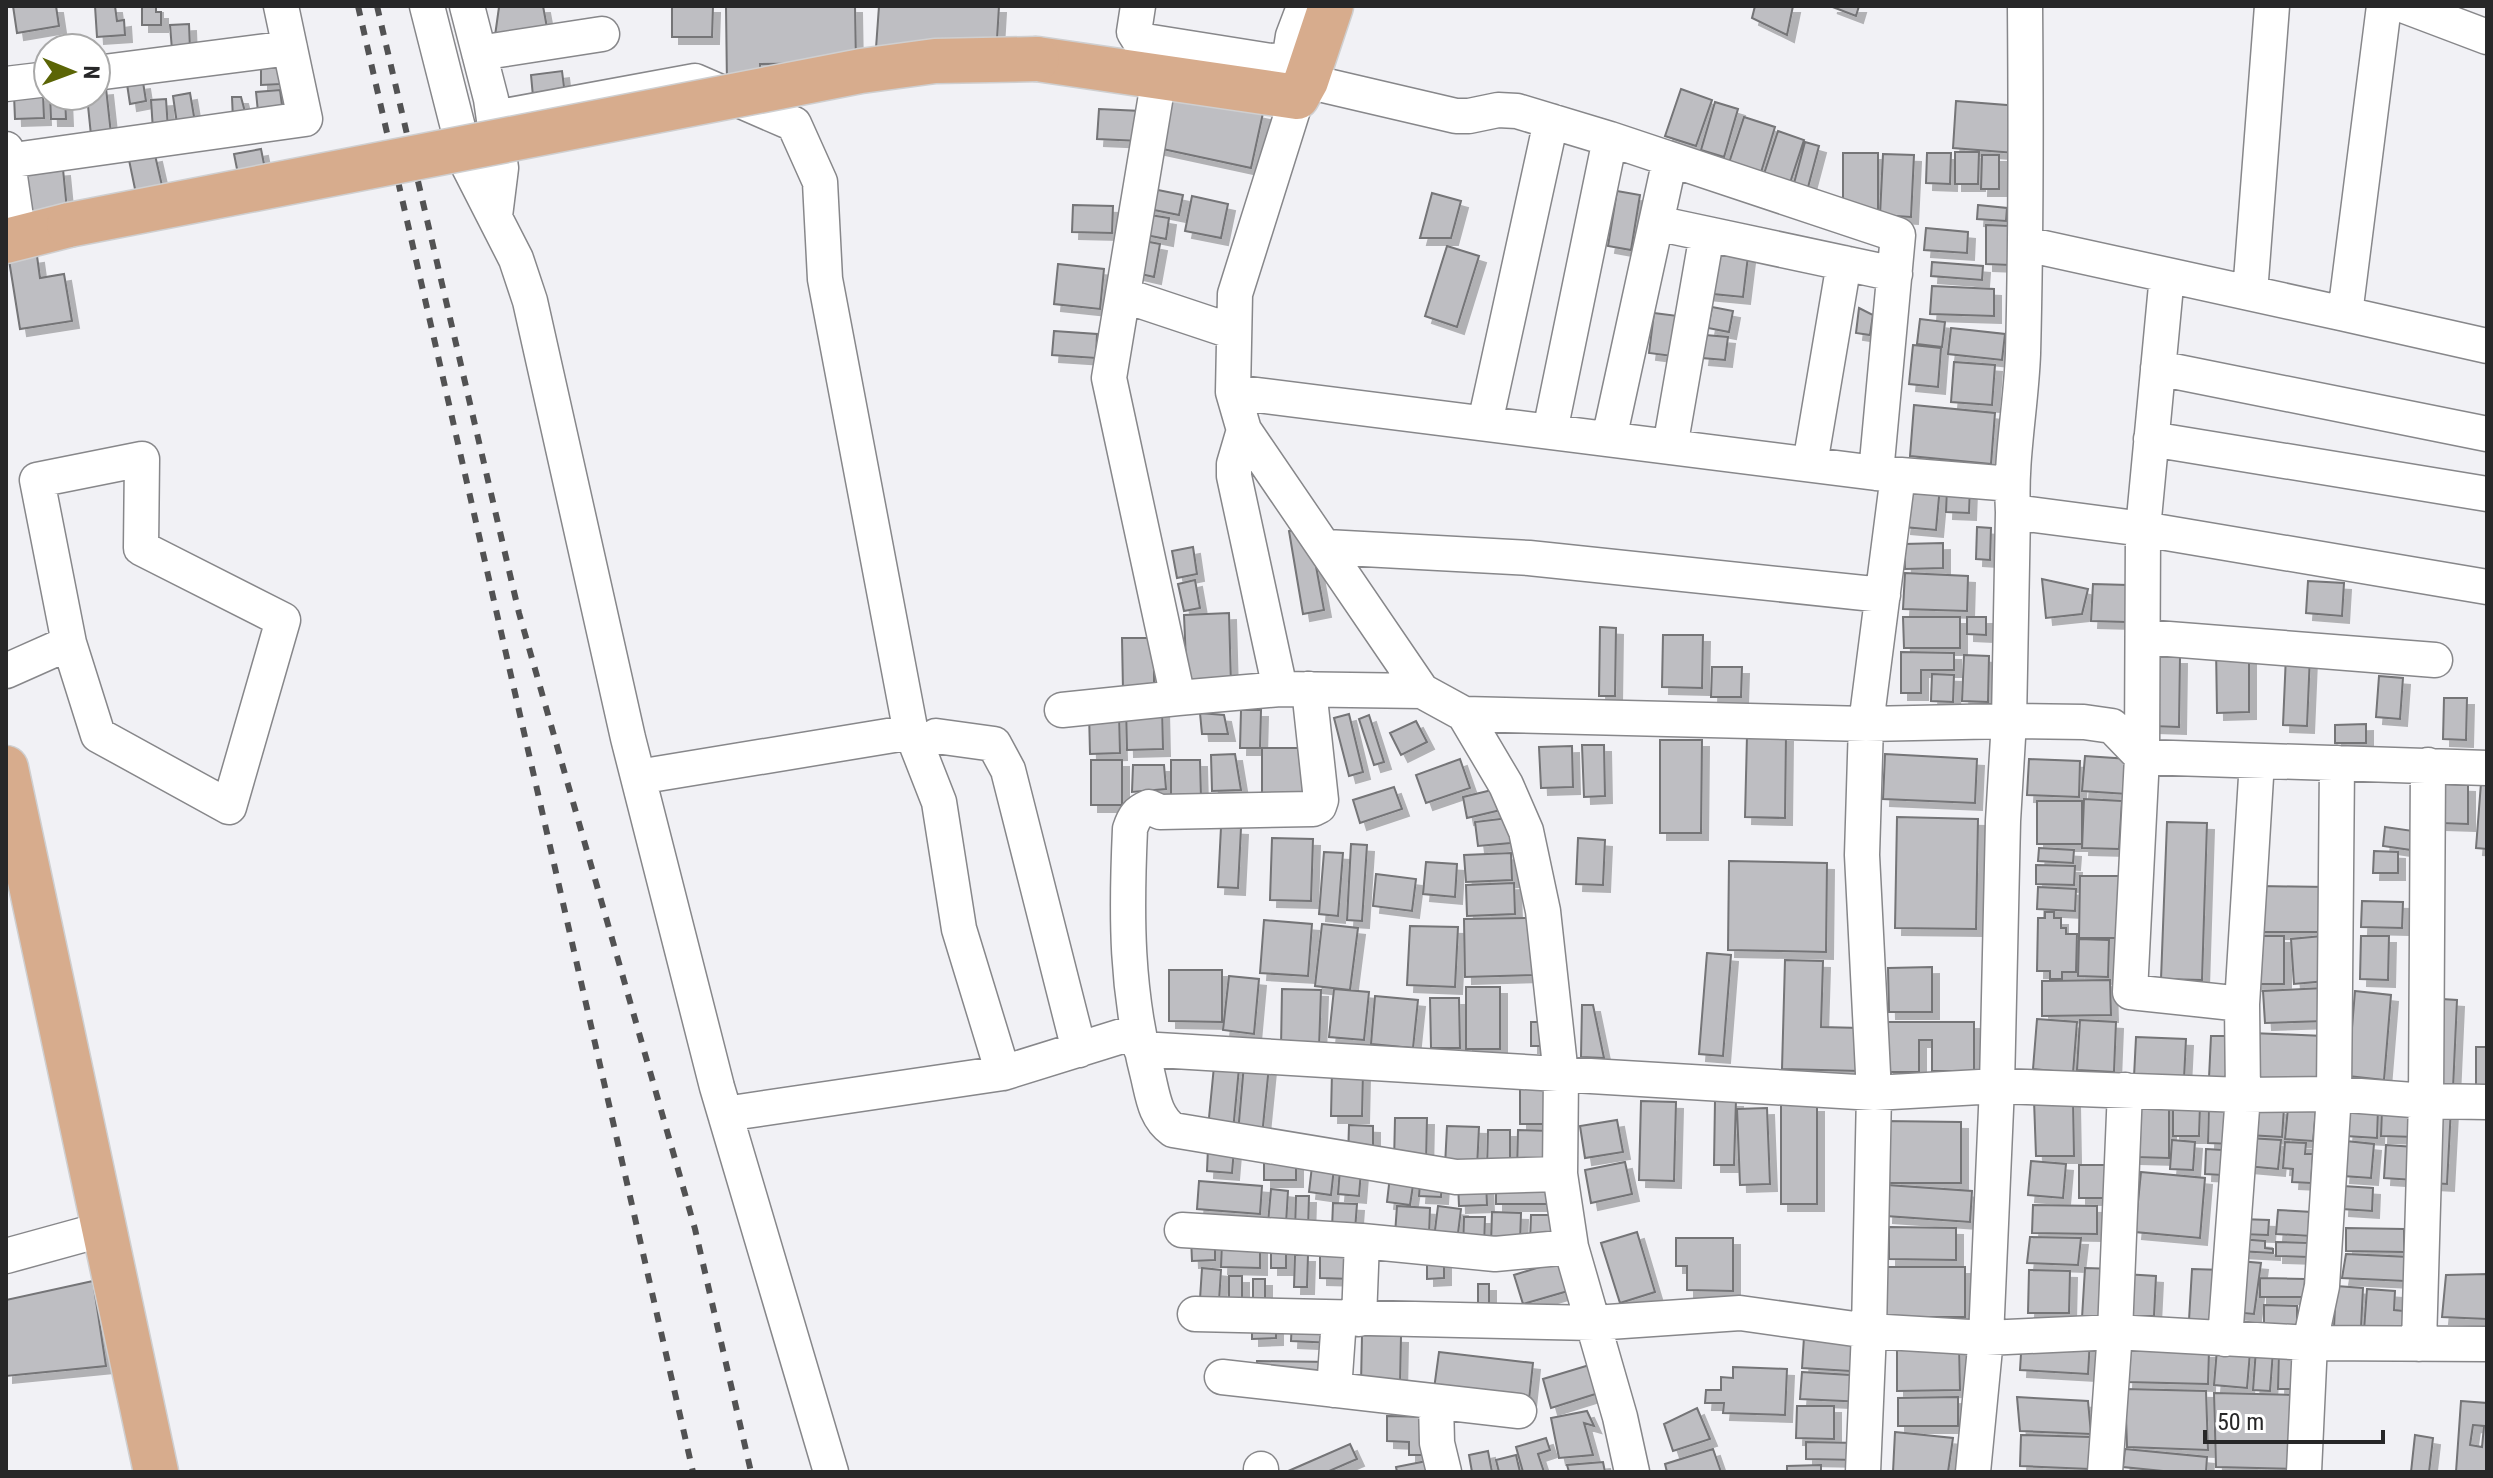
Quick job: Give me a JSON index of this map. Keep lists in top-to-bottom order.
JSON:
{
  "scale_bar": "50 m",
  "north": "right"
}
